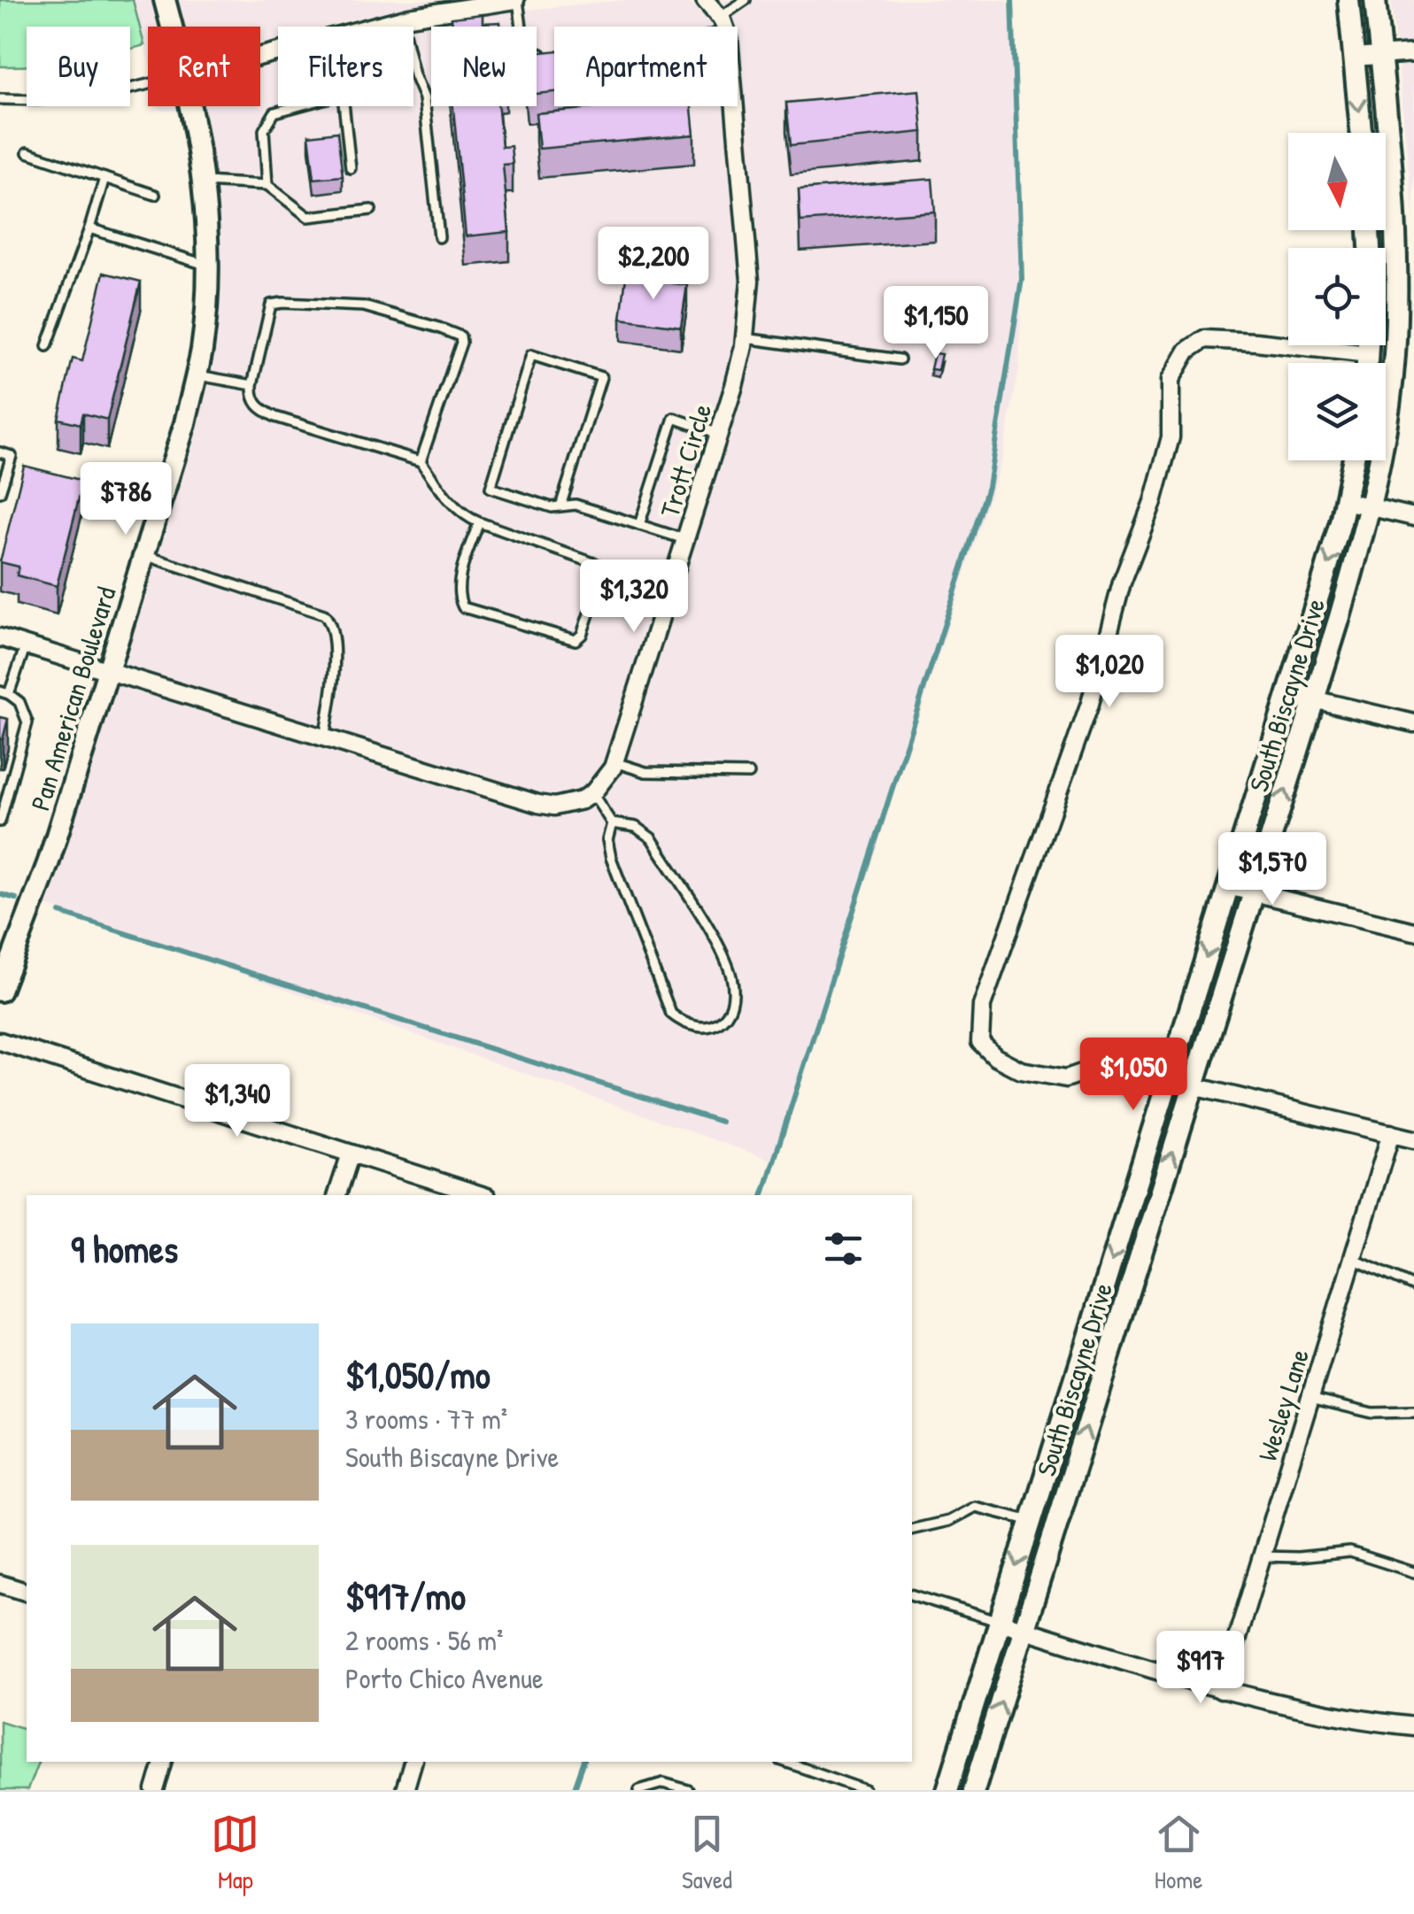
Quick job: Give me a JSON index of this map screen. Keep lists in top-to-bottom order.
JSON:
{
  "streets": {
    "street": [
      "Trott Circle",
      "South Biscayne Drive",
      "Pan American Boulevard",
      "Wesley Lane"
    ]
  },
  "north": "bottom",
  "page": {
    "chip": [
      "Buy",
      "Rent",
      "Filters",
      "New",
      "Apartment"
    ],
    "price": [
      "$2,200",
      "$1,150",
      "$786",
      "$1,320",
      "$1,020",
      "$1,570",
      "$1,050",
      "$1,340",
      "$917"
    ],
    "heading": "9 homes",
    "list": [
      {
        "name": "$1,050/mo",
        "note": "3 rooms · 77 m² · South Biscayne Drive"
      },
      {
        "name": "$917/mo",
        "note": "2 rooms · 56 m² · Porto Chico Avenue"
      }
    ],
    "tabs": ["Map", "Saved", "Home"]
  }
}
